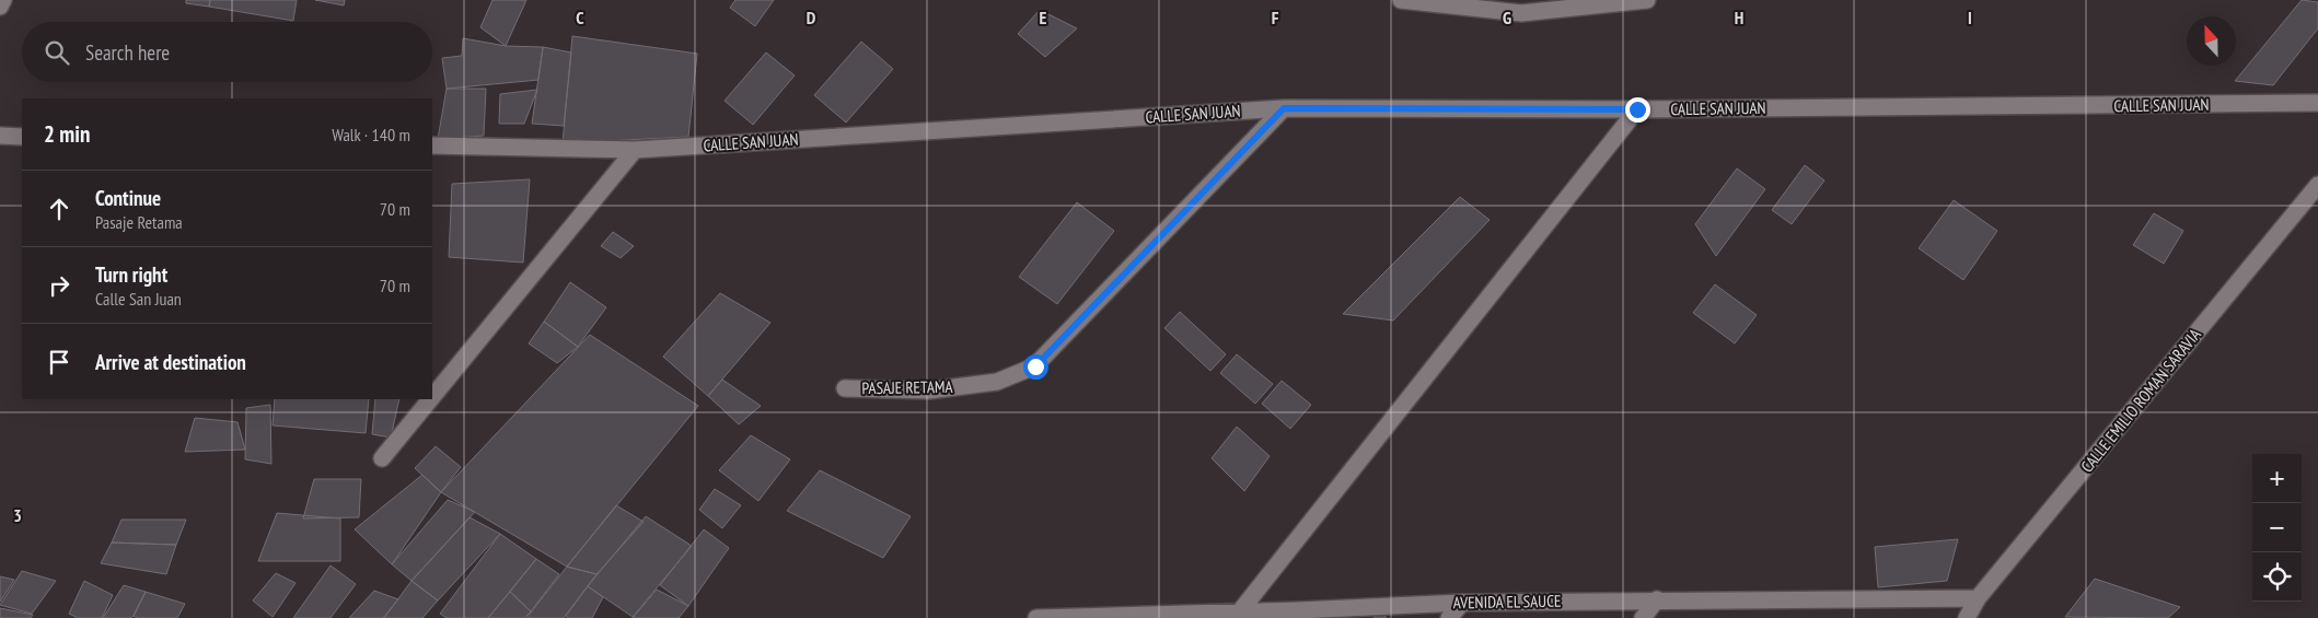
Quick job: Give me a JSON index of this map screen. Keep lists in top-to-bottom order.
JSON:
{
  "streets": {
    "street": [
      "CALLE SAN JUAN",
      "PASAJE RETAMA",
      "CALLE EMILIO ROMAN SARAVIA",
      "AVENIDA EL SAUCE"
    ]
  },
  "crossings": [
    ["CALLE SAN JUAN", "PASAJE RETAMA"],
    ["CALLE EMILIO ROMAN SARAVIA", "AVENIDA EL SAUCE"]
  ],
  "north": "top",
  "page": {
    "search": "Search here",
    "heading": ["2 min", "Walk · 140 m"],
    "list": [
      ["Continue", "Pasaje Retama", "70 m"],
      ["Turn right", "Calle San Juan", "70 m"],
      "Arrive at destination"
    ],
    "map_buttons": ["+", "−"]
  },
  "grid": {
    "columns": [
      "C",
      "D",
      "E",
      "F",
      "G",
      "H",
      "I"
    ],
    "rows": ["3"]
  }
}
